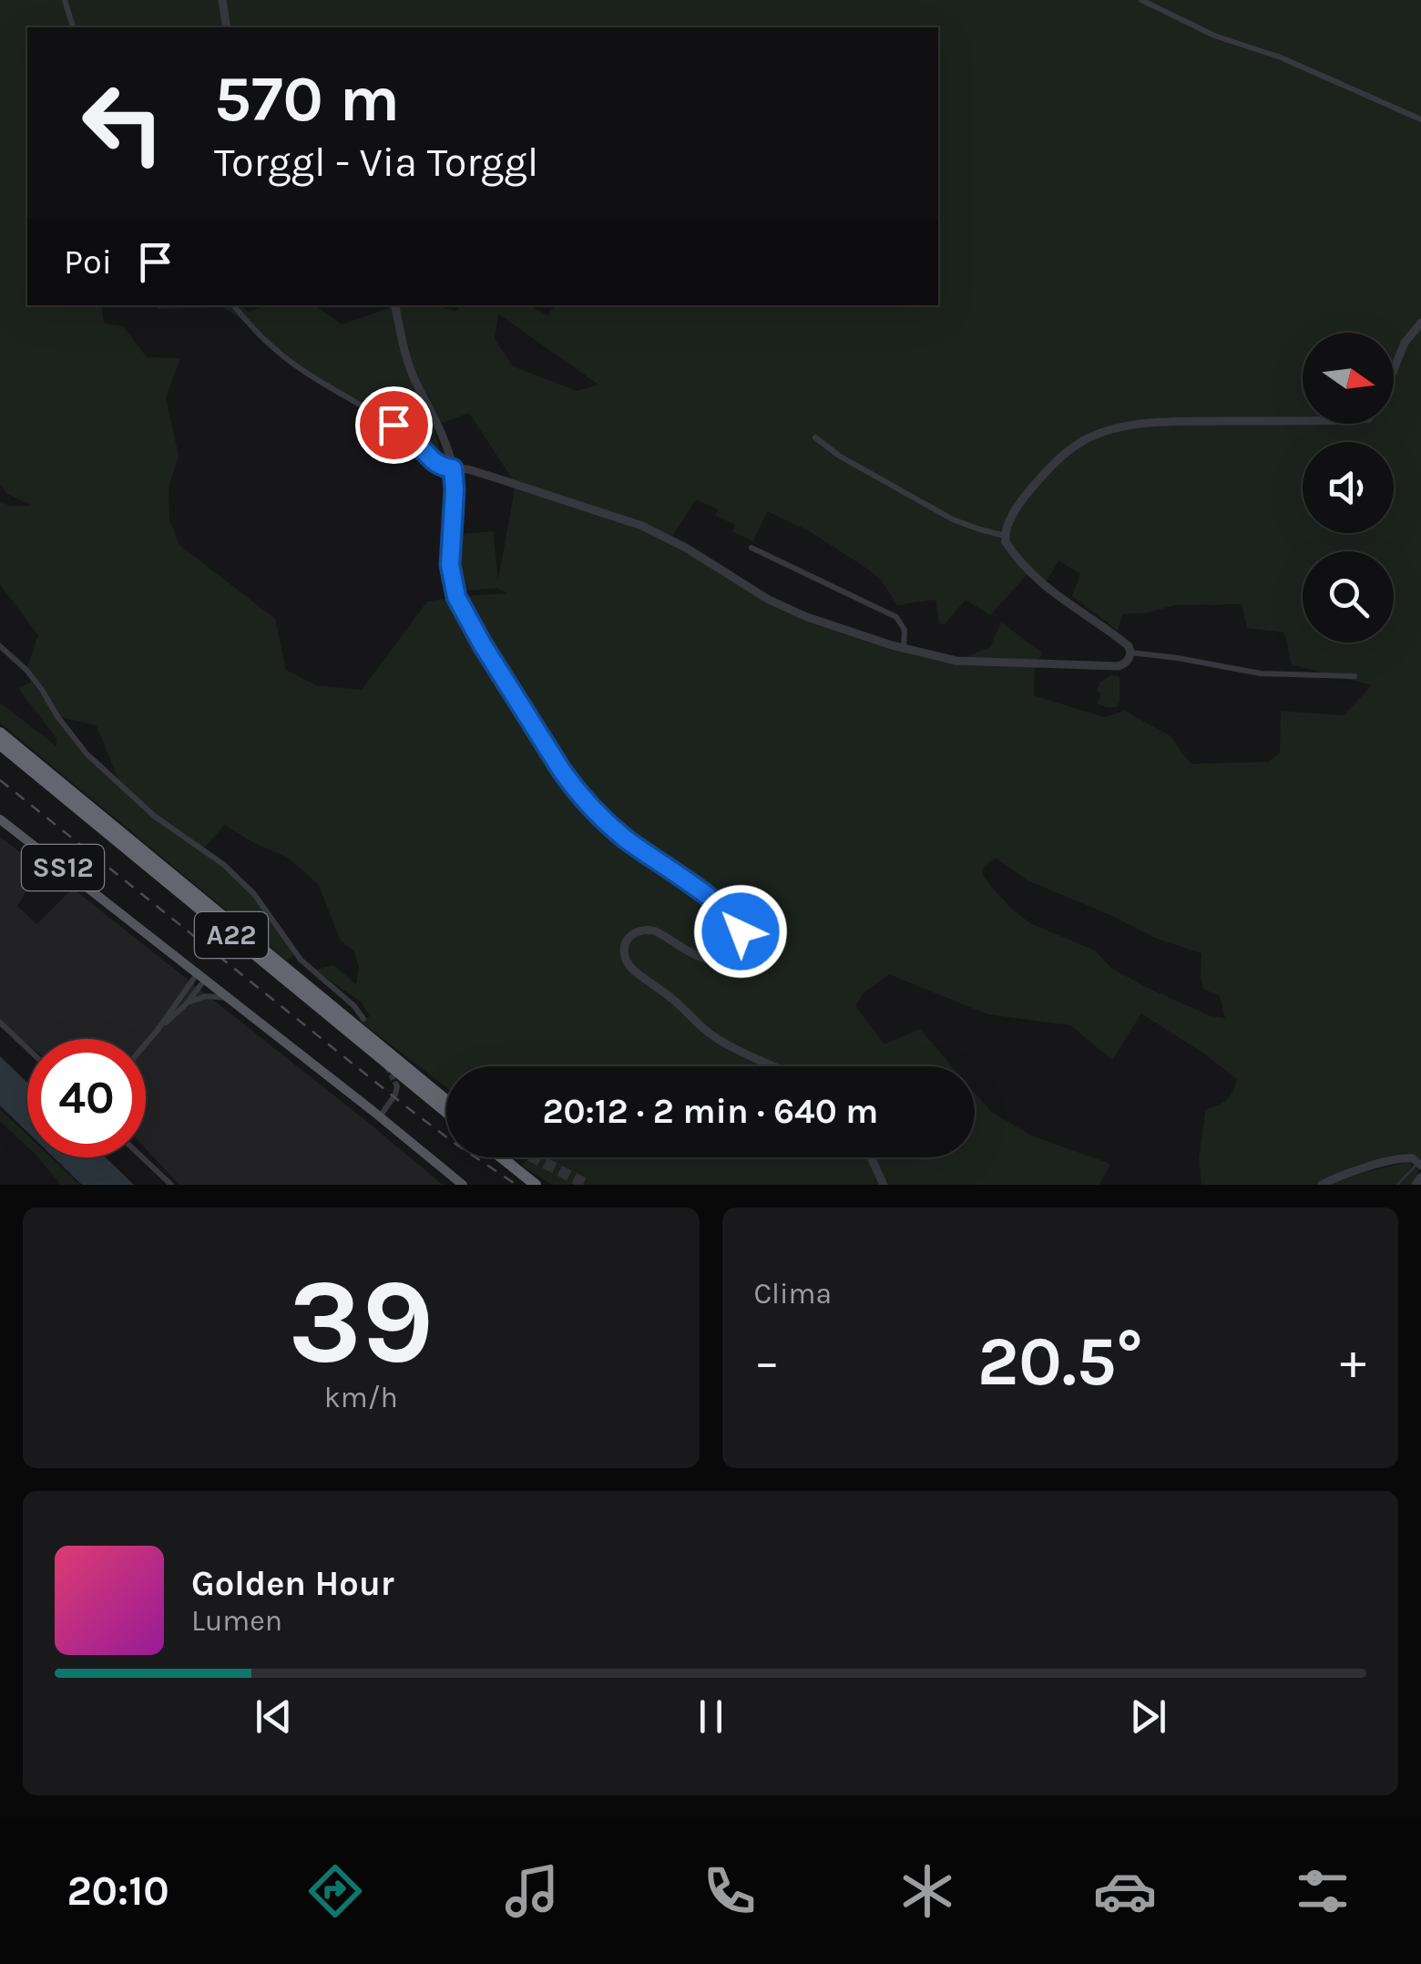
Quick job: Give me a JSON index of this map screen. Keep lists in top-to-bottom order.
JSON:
{
  "streets": {
    "highway": ["A22"],
    "main road": ["SS12"]
  },
  "north": "right",
  "page": {
    "turn": ["570 m", "Torggl - Via Torggl"],
    "then": "Poi",
    "limit": "40",
    "trip": "20:12 · 2 min · 640 m",
    "tile": [
      ["39", "km/h"],
      "Clima"
    ],
    "heat": ["−", "20.5°", "+"],
    "song": ["Golden Hour", "Lumen"],
    "tabs": "20:10"
  }
}
